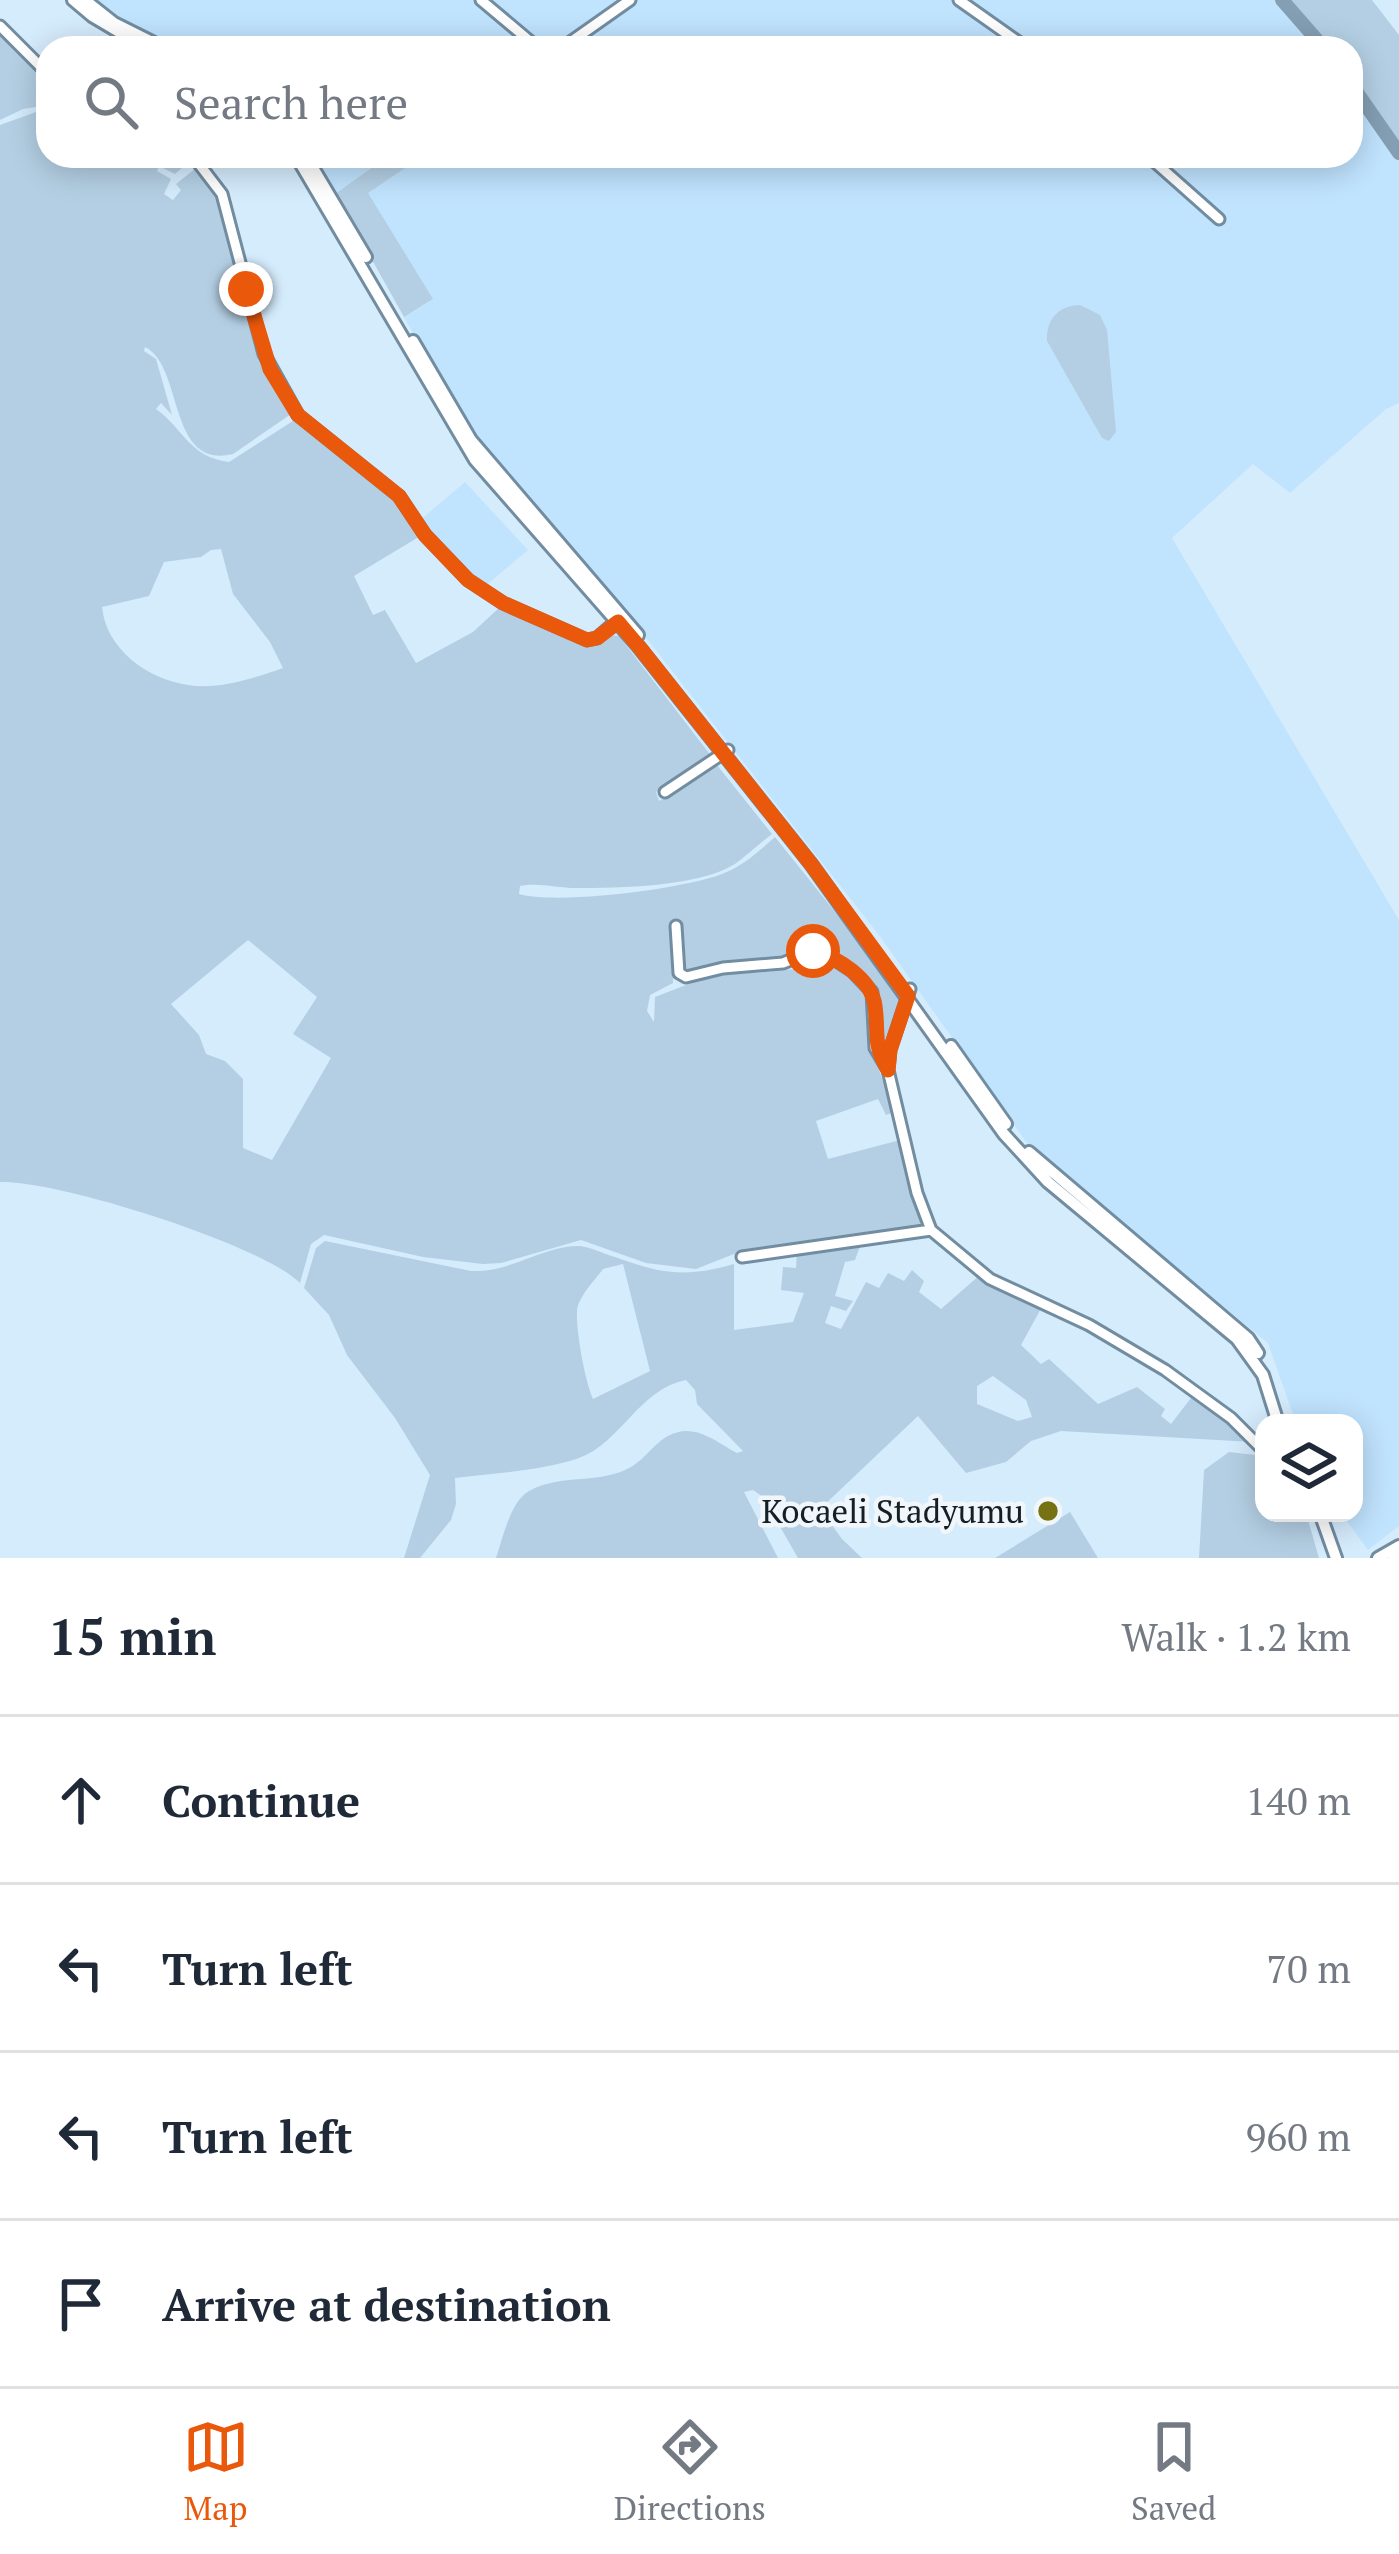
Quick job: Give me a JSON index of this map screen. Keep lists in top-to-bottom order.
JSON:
{
  "places": ["Kocaeli Stadyumu"],
  "page": {
    "search": "Search here",
    "heading": ["15 min", "Walk · 1.2 km"],
    "list": [
      ["Continue", "140 m"],
      ["Turn left", "70 m"],
      ["Turn left", "960 m"],
      "Arrive at destination"
    ],
    "nav": ["Map", "Directions", "Saved"]
  }
}
